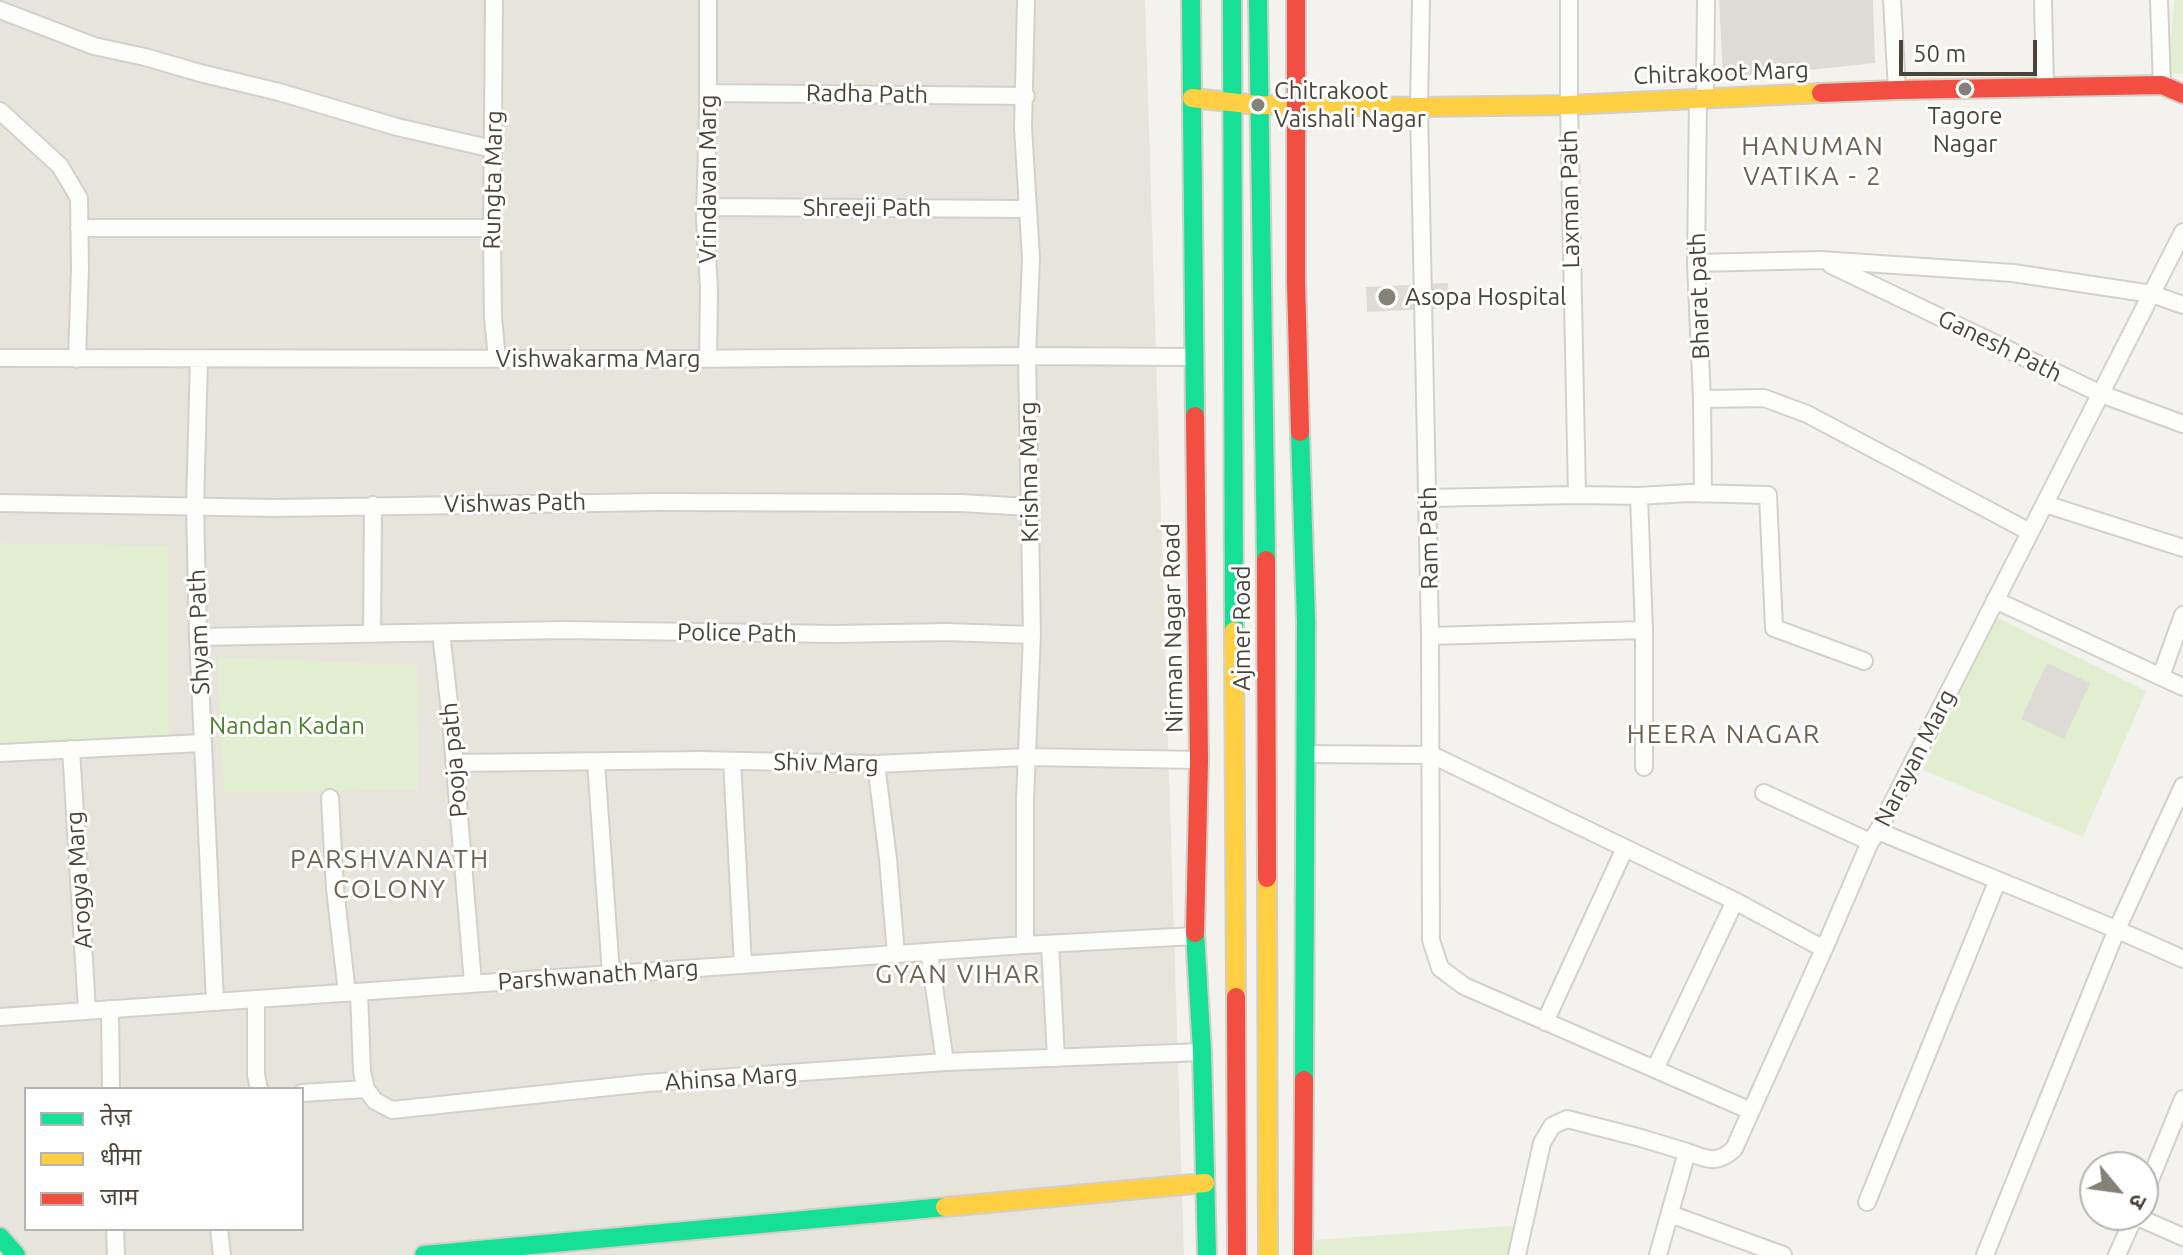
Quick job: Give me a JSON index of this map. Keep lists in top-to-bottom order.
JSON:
{
  "streets": {
    "main road": ["Chitrakoot Marg", "Nirman Nagar Road", "Ajmer Road"],
    "street": [
      "Radha Path",
      "Vrindavan Marg",
      "Rungta Marg",
      "Laxman Path",
      "Shreeji Path",
      "Bharat path",
      "Ganesh Path",
      "Vishwakarma Marg",
      "Krishna Marg",
      "Vishwas Path",
      "Ram Path",
      "Shyam Path",
      "Police Path",
      "Narayan Marg",
      "Pooja path",
      "Shiv Marg",
      "Arogya Marg",
      "Parshwanath Marg",
      "Ahinsa Marg"
    ]
  },
  "crossings": [
    ["Chitrakoot Marg", "Laxman Path"],
    ["Chitrakoot Marg", "Bharat path"],
    ["Chitrakoot Marg", "Ram Path"],
    ["Chitrakoot Marg", "Nirman Nagar Road"],
    ["Chitrakoot Marg", "Ajmer Road"],
    ["Radha Path", "Vrindavan Marg"],
    ["Radha Path", "Krishna Marg"],
    ["Vrindavan Marg", "Shreeji Path"],
    ["Vrindavan Marg", "Vishwakarma Marg"],
    ["Rungta Marg", "Vishwakarma Marg"],
    ["Shreeji Path", "Krishna Marg"],
    ["Ganesh Path", "Narayan Marg"],
    ["Vishwakarma Marg", "Krishna Marg"],
    ["Vishwakarma Marg", "Nirman Nagar Road"],
    ["Vishwakarma Marg", "Shyam Path"],
    ["Krishna Marg", "Vishwas Path"],
    ["Krishna Marg", "Police Path"],
    ["Krishna Marg", "Shiv Marg"],
    ["Krishna Marg", "Parshwanath Marg"],
    ["Vishwas Path", "Shyam Path"],
    ["Nirman Nagar Road", "Shiv Marg"],
    ["Nirman Nagar Road", "Parshwanath Marg"],
    ["Nirman Nagar Road", "Ahinsa Marg"],
    ["Shyam Path", "Police Path"],
    ["Shyam Path", "Parshwanath Marg"],
    ["Police Path", "Pooja path"],
    ["Pooja path", "Shiv Marg"],
    ["Pooja path", "Parshwanath Marg"],
    ["Arogya Marg", "Parshwanath Marg"]
  ],
  "districts": [
    "HANUMAN VATIKA - 2",
    "HEERA NAGAR",
    "PARSHVANATH COLONY",
    "GYAN VIHAR"
  ],
  "parks": ["Nandan Kadan"],
  "places": ["Tagore Nagar", "Chitrakoot Vaishali Nagar", "Asopa Hospital"],
  "legend": ["तेज़", "धीमा", "जाम"],
  "scale_bar": "50 m",
  "north": "bottom right"
}
